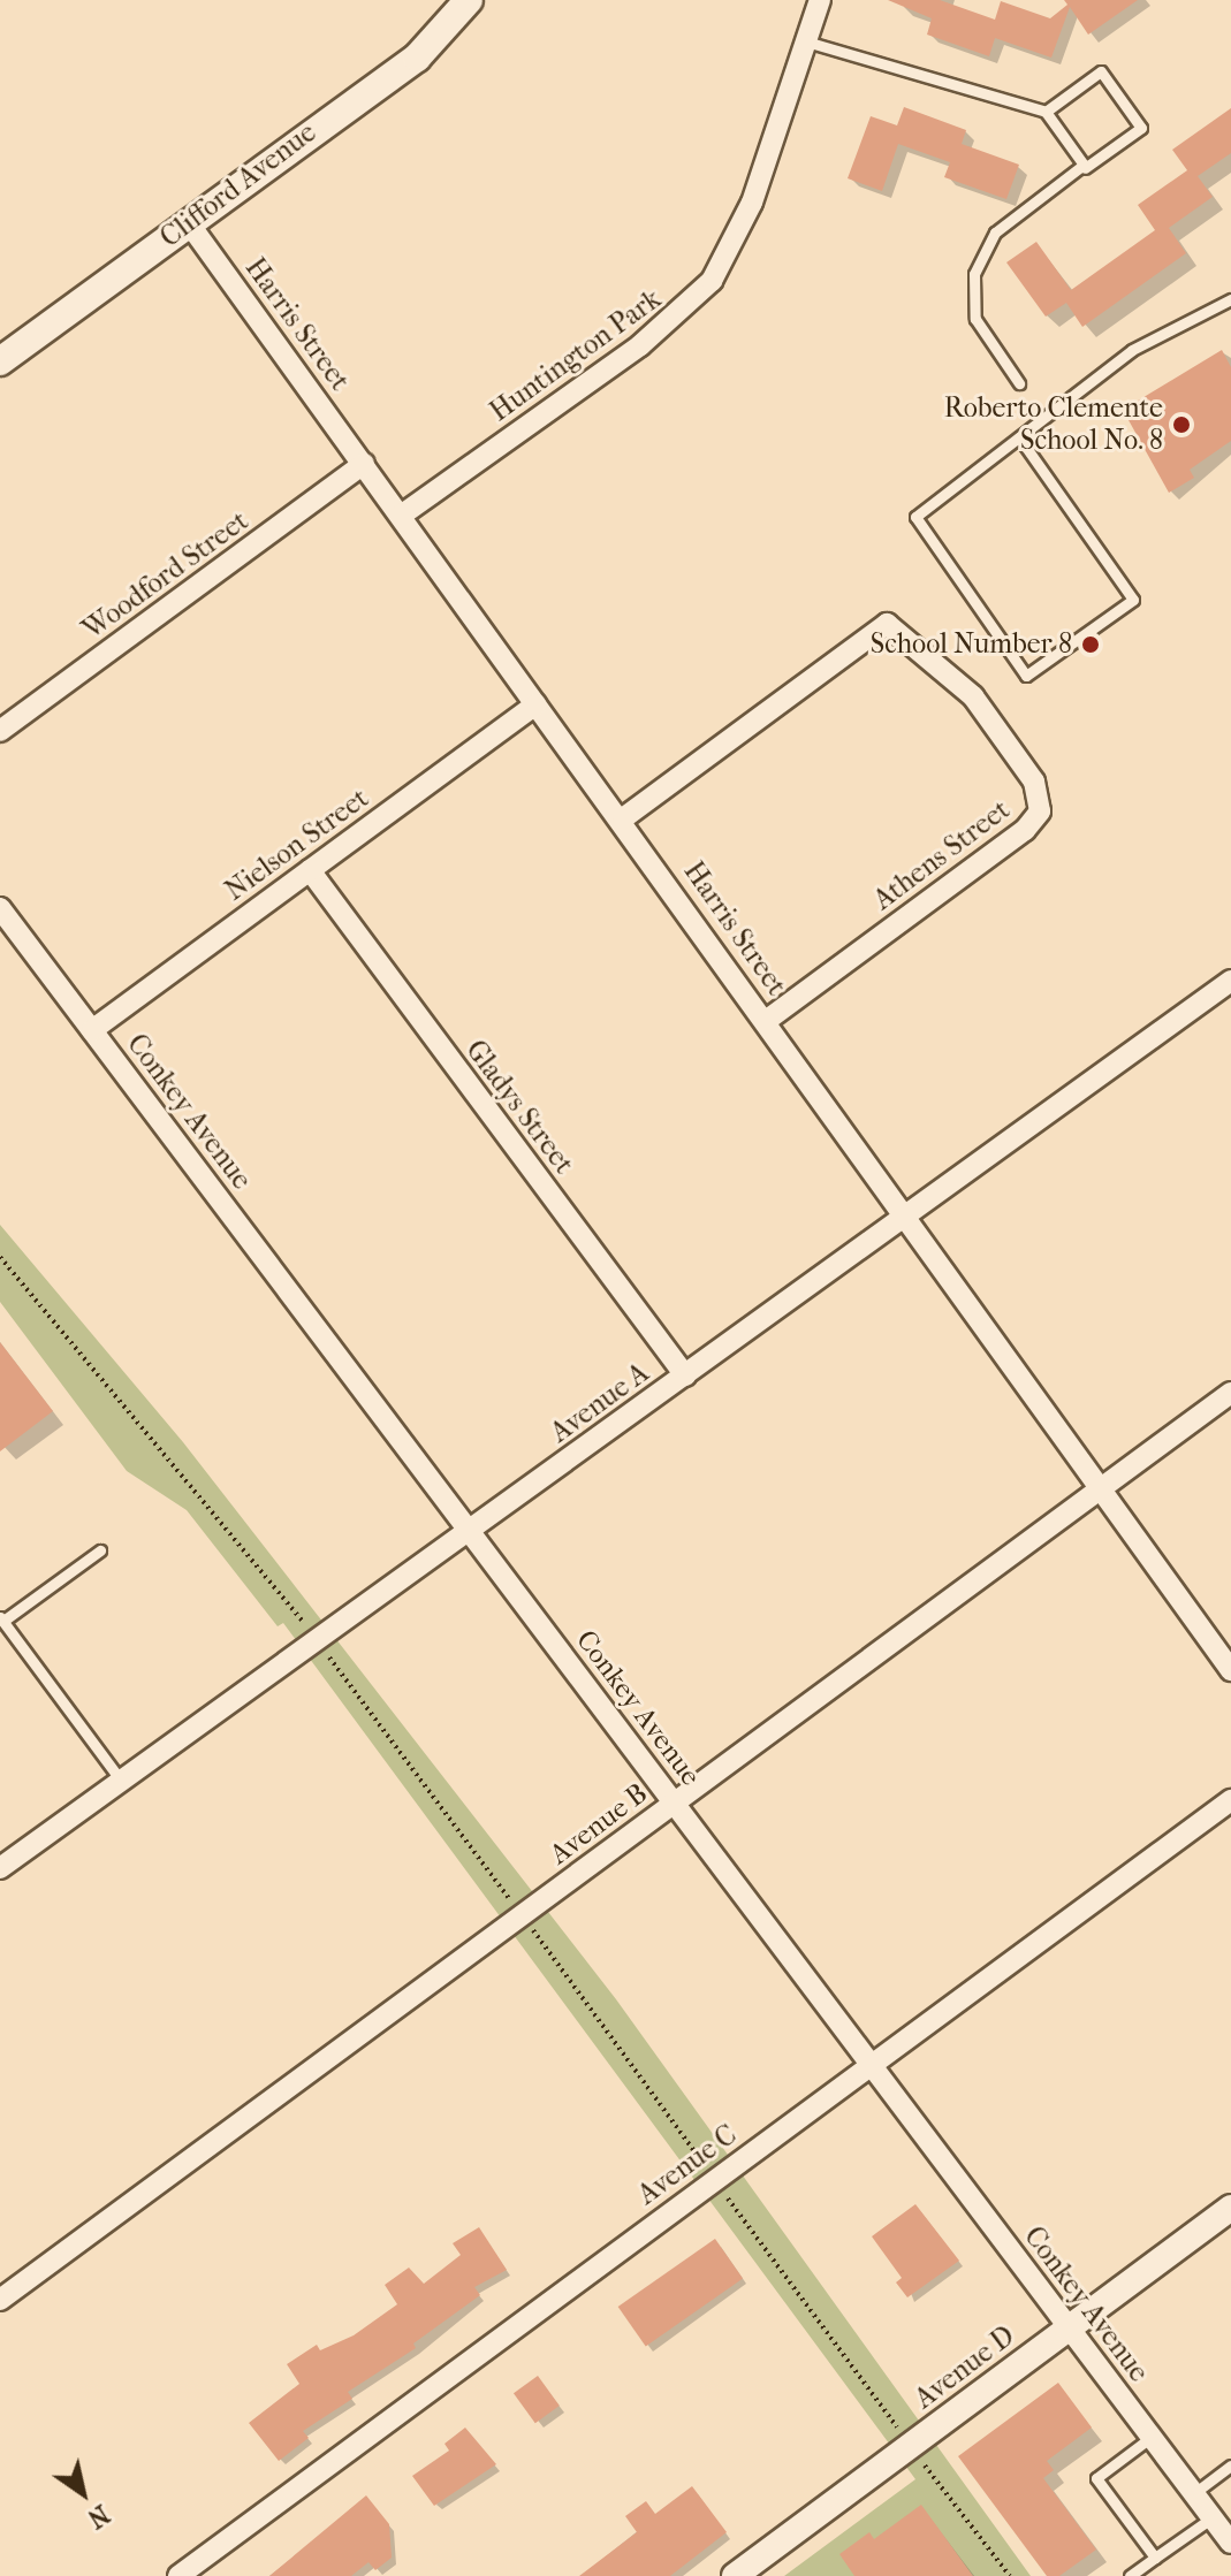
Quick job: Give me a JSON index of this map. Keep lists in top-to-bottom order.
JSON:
{
  "streets": {
    "main road": ["Clifford Avenue"],
    "street": [
      "Harris Street",
      "Huntington Park",
      "Woodford Street",
      "Nielson Street",
      "Athens Street",
      "Gladys Street",
      "Conkey Avenue",
      "Avenue A",
      "Avenue B",
      "Avenue C",
      "Avenue D"
    ]
  },
  "crossings": [
    ["Clifford Avenue", "Harris Street"],
    ["Harris Street", "Huntington Park"],
    ["Harris Street", "Woodford Street"],
    ["Harris Street", "Nielson Street"],
    ["Harris Street", "Athens Street"],
    ["Harris Street", "Avenue A"],
    ["Harris Street", "Avenue B"],
    ["Nielson Street", "Gladys Street"],
    ["Nielson Street", "Conkey Avenue"],
    ["Gladys Street", "Avenue A"],
    ["Conkey Avenue", "Avenue A"],
    ["Conkey Avenue", "Avenue B"],
    ["Conkey Avenue", "Avenue C"],
    ["Conkey Avenue", "Avenue D"]
  ],
  "places": ["Roberto Clemente School No. 8", "School Number 8"],
  "north": "bottom right"
}
